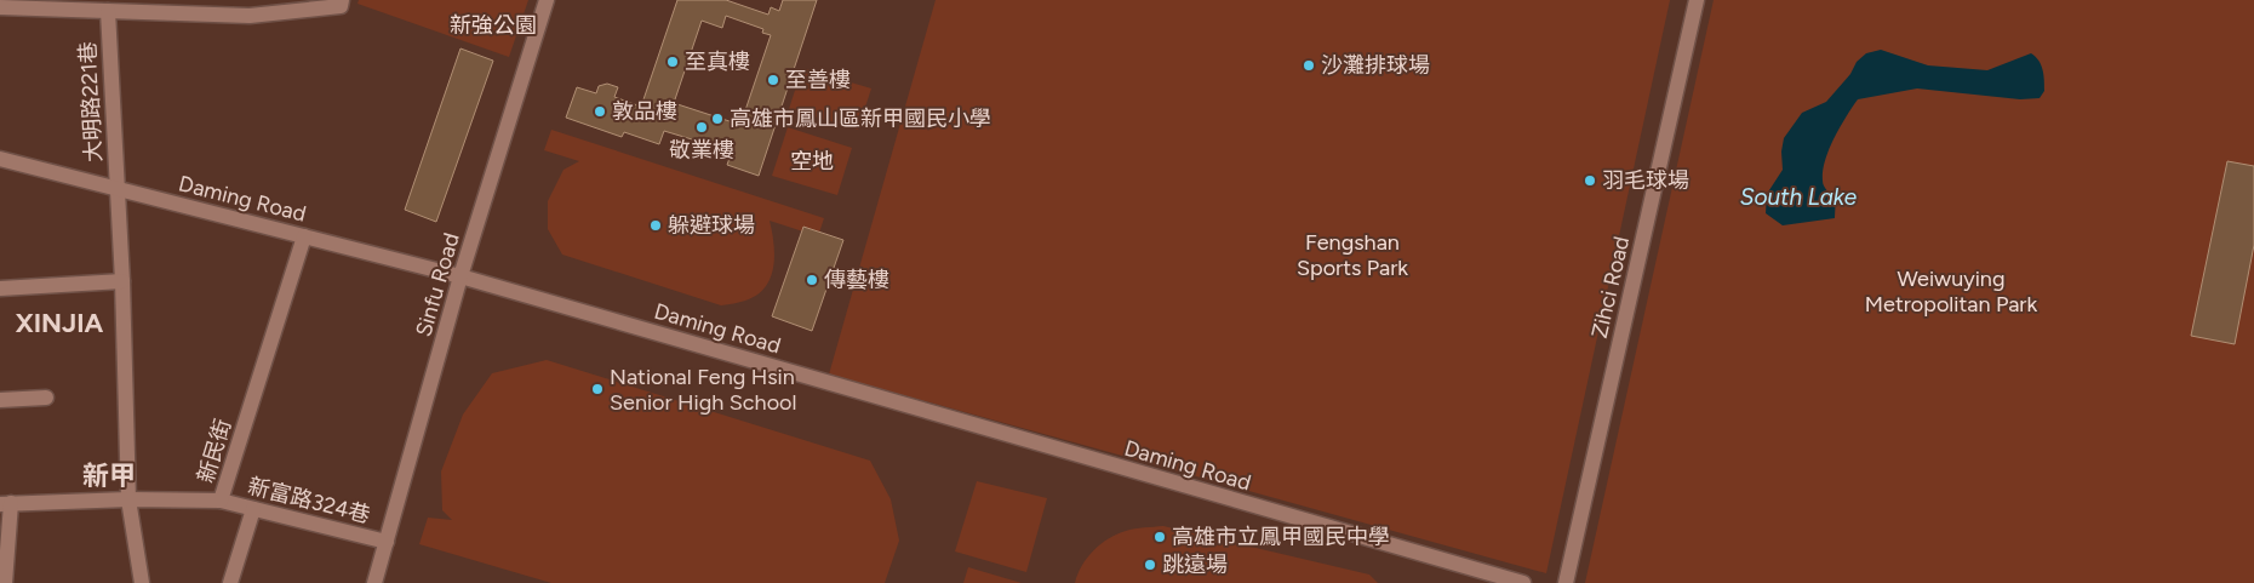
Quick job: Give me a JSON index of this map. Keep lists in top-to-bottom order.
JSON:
{
  "streets": {
    "street": [
      "大明路221巷",
      "Daming Road",
      "Sinfu Road",
      "Zihci Road",
      "新民街",
      "新富路324巷"
    ]
  },
  "crossings": [
    ["大明路221巷", "Daming Road"],
    ["大明路221巷", "新民街"],
    ["Daming Road", "Sinfu Road"],
    ["Daming Road", "新民街"],
    ["Sinfu Road", "新富路324巷"],
    ["新民街", "新富路324巷"]
  ],
  "districts": ["XINJIA", "新甲"],
  "water": ["South Lake"],
  "parks": [
    "新強公園",
    "空地",
    "Fengshan Sports Park",
    "Weiwuying Metropolitan Park"
  ],
  "places": [
    "至真樓",
    "沙灘排球場",
    "至善樓",
    "敦品樓",
    "高雄市鳳山區新甲國民小學",
    "敬業樓",
    "羽毛球場",
    "躲避球場",
    "傳藝樓",
    "National Feng Hsin Senior High School",
    "高雄市立鳳甲國民中學",
    "跳遠場"
  ]
}
